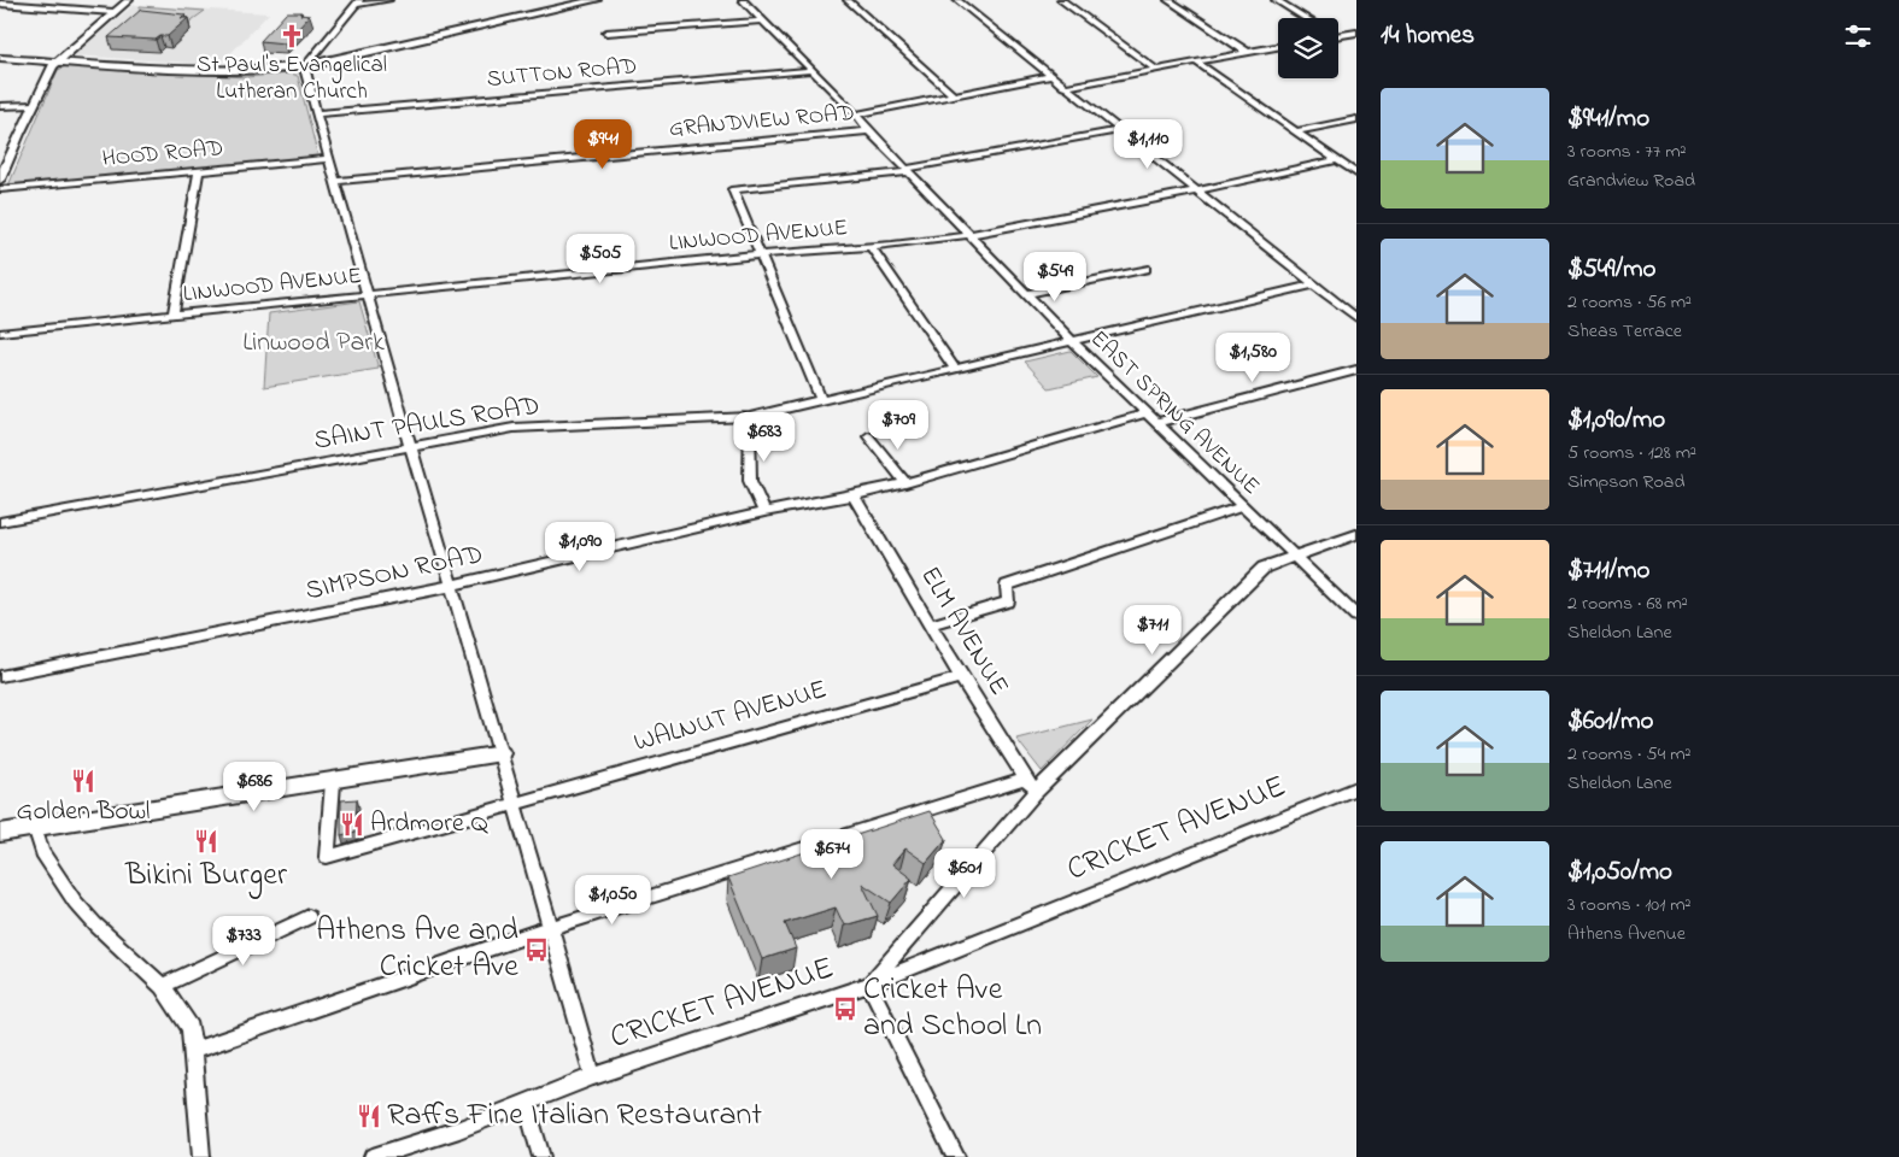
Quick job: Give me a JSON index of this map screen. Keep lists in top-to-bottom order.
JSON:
{
  "streets": {
    "street": [
      "SUTTON ROAD",
      "GRANDVIEW ROAD",
      "HOOD ROAD",
      "LINWOOD AVENUE",
      "EAST SPRING AVENUE",
      "SAINT PAULS ROAD",
      "SIMPSON ROAD",
      "ELM AVENUE",
      "WALNUT AVENUE",
      "CRICKET AVENUE"
    ]
  },
  "crossings": [
    ["SUTTON ROAD", "EAST SPRING AVENUE"],
    ["GRANDVIEW ROAD", "EAST SPRING AVENUE"],
    ["LINWOOD AVENUE", "EAST SPRING AVENUE"],
    ["EAST SPRING AVENUE", "SAINT PAULS ROAD"],
    ["EAST SPRING AVENUE", "SIMPSON ROAD"],
    ["SIMPSON ROAD", "ELM AVENUE"],
    ["ELM AVENUE", "WALNUT AVENUE"]
  ],
  "parks": ["Linwood Park"],
  "places": {
    "church": ["St Paul's Evangelical Lutheran Church"],
    "restaurant": [
      "Golden Bowl",
      "Ardmore Q",
      "Bikini Burger",
      "Raffs Fine Italian Restaurant"
    ],
    "bus stop": ["Athens Ave and Cricket Ave", "Cricket Ave and School Ln"]
  },
  "page": {
    "heading": "14 homes",
    "list": [
      {
        "name": "$941/mo",
        "note": "3 rooms · 77 m² · Grandview Road"
      },
      {
        "name": "$549/mo",
        "note": "2 rooms · 56 m² · Sheas Terrace"
      },
      {
        "name": "$1,090/mo",
        "note": "5 rooms · 128 m² · Simpson Road"
      },
      {
        "name": "$711/mo",
        "note": "2 rooms · 68 m² · Sheldon Lane"
      },
      {
        "name": "$601/mo",
        "note": "2 rooms · 54 m² · Sheldon Lane"
      },
      {
        "name": "$1,050/mo",
        "note": "3 rooms · 101 m² · Athens Avenue"
      }
    ],
    "price": [
      "$941",
      "$1,110",
      "$505",
      "$549",
      "$1,580",
      "$709",
      "$683",
      "$1,090",
      "$711",
      "$686",
      "$674",
      "$601",
      "$1,050",
      "$733"
    ]
  }
}
